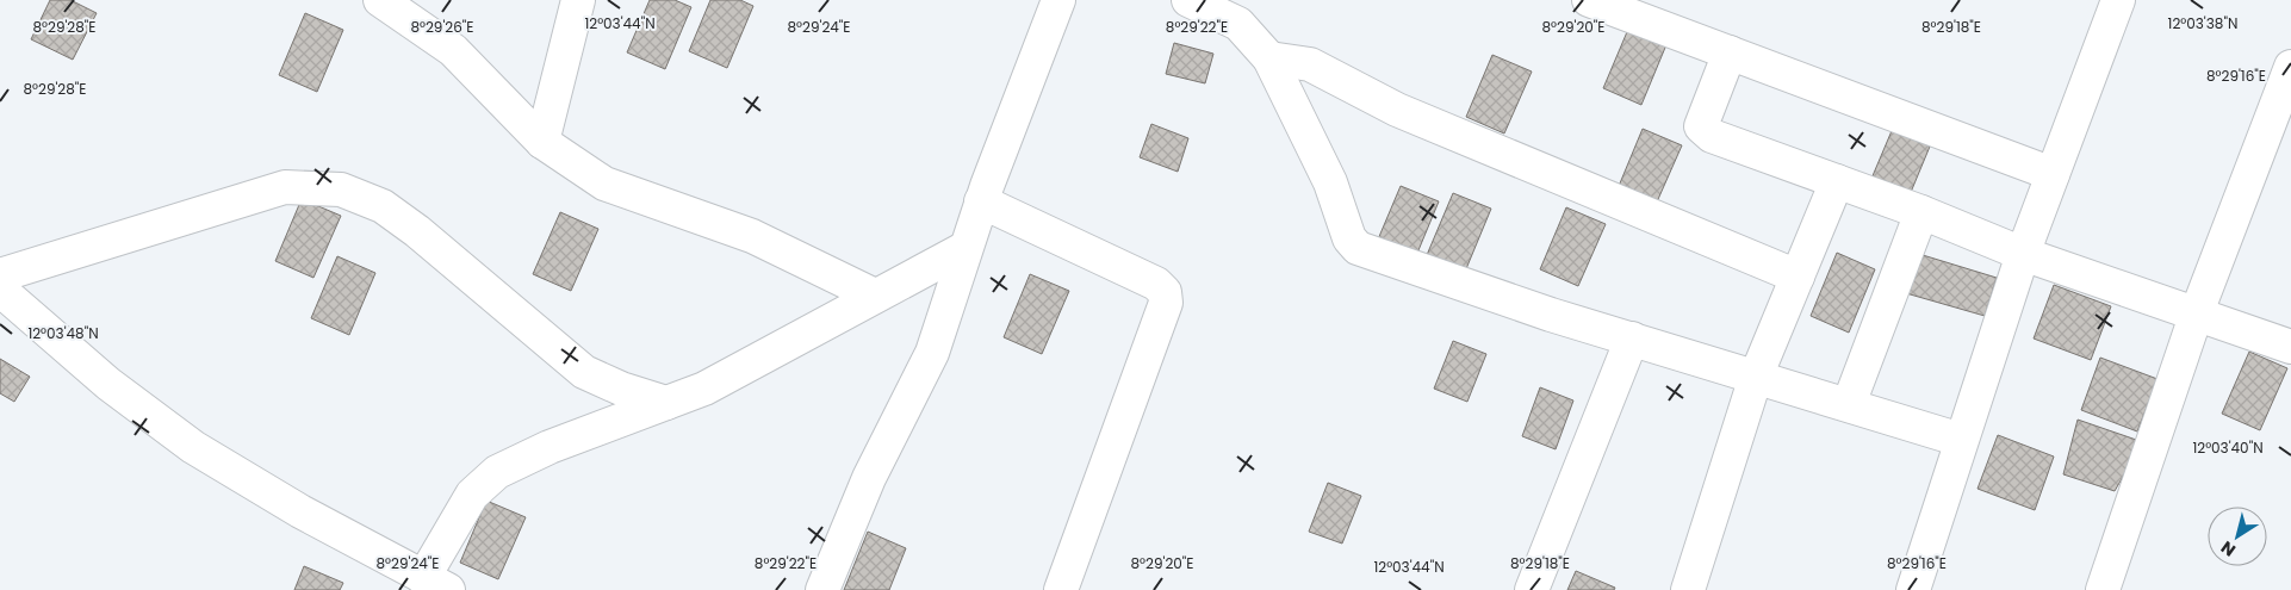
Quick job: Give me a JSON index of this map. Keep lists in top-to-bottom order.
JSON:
{
  "north": "bottom left",
  "coordinates": [
    "12°03'44\"N",
    "12°03'38\"N",
    "8°29'22\"E",
    "8°29'28\"E",
    "8°29'26\"E",
    "8°29'24\"E",
    "8°29'20\"E",
    "8°29'18\"E",
    "8°29'16\"E",
    "12°03'48\"N",
    "12°03'40\"N"
  ]
}
